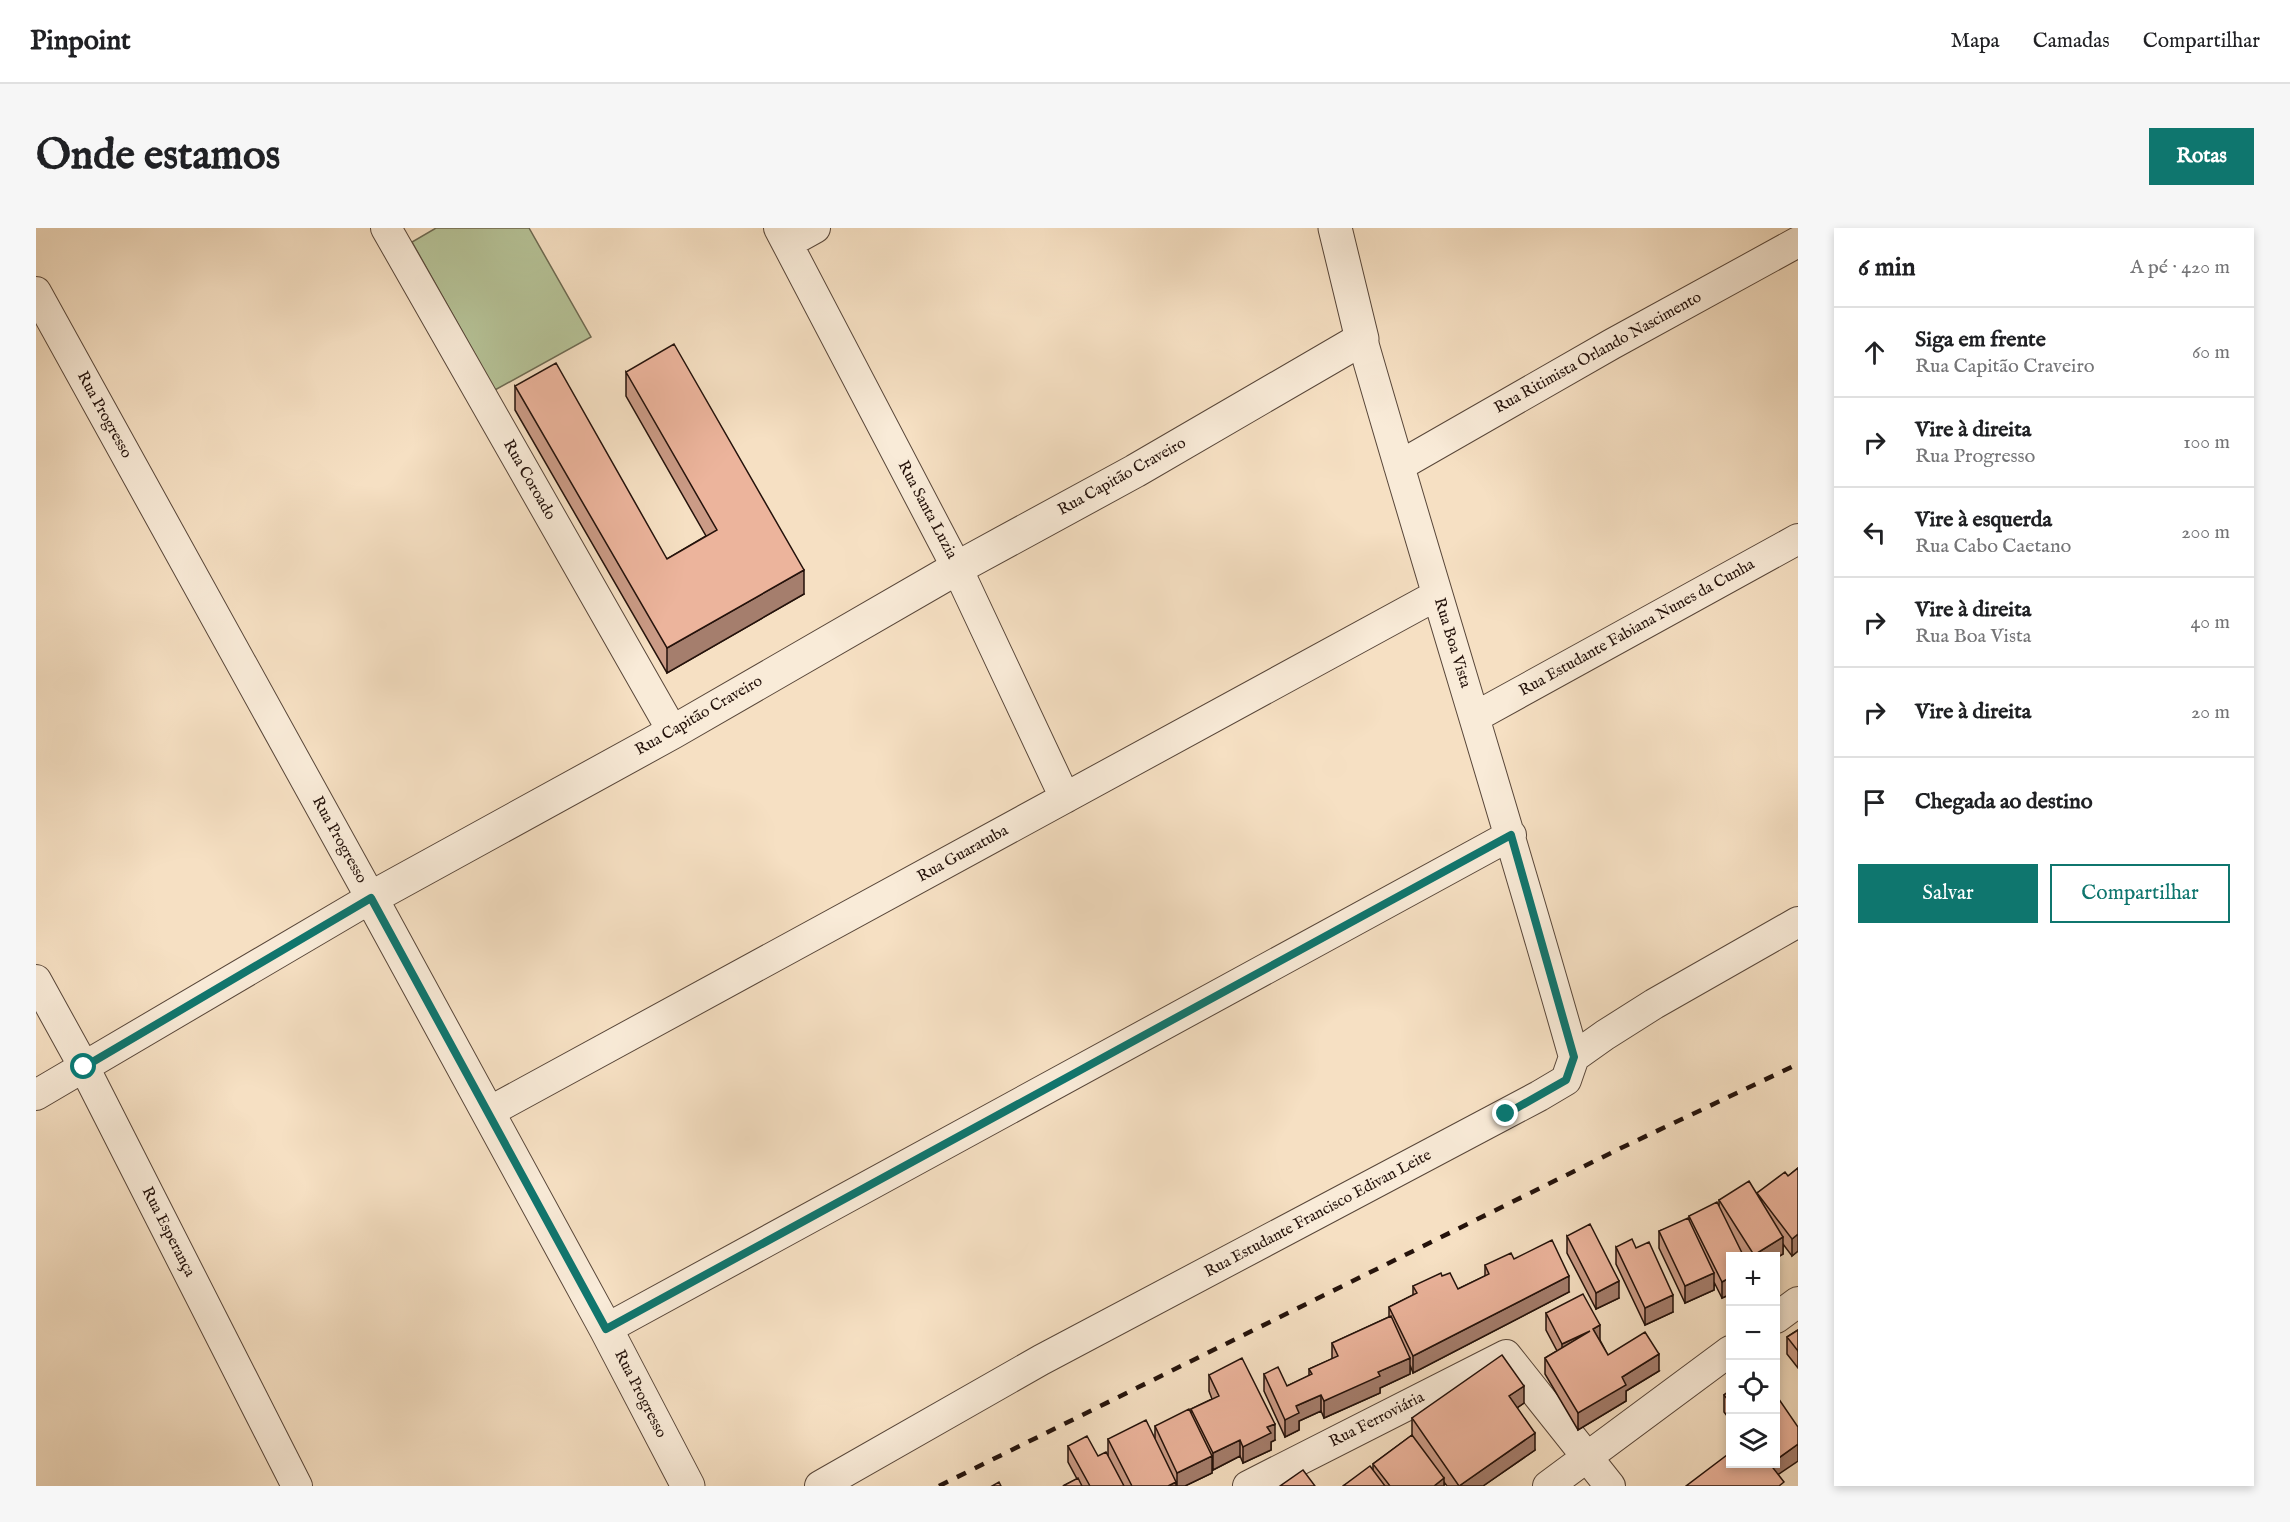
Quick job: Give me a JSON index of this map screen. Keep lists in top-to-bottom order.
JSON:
{
  "streets": {
    "street": [
      "Rua Ritimista Orlando Nascimento",
      "Rua Progresso",
      "Rua Capitão Craveiro",
      "Rua Coroado",
      "Rua Santa Luzia",
      "Rua Estudante Fabiana Nunes da Cunha",
      "Rua Boa Vista",
      "Rua Guaratuba",
      "Rua Estudante Francisco Edivan Leite",
      "Rua Esperança",
      "Rua Ferroviária"
    ]
  },
  "crossings": [
    ["Rua Ritimista Orlando Nascimento", "Rua Boa Vista"],
    ["Rua Progresso", "Rua Capitão Craveiro"],
    ["Rua Progresso", "Rua Guaratuba"],
    ["Rua Capitão Craveiro", "Rua Coroado"],
    ["Rua Capitão Craveiro", "Rua Santa Luzia"],
    ["Rua Capitão Craveiro", "Rua Boa Vista"],
    ["Rua Capitão Craveiro", "Rua Esperança"],
    ["Rua Santa Luzia", "Rua Guaratuba"],
    ["Rua Estudante Fabiana Nunes da Cunha", "Rua Boa Vista"],
    ["Rua Boa Vista", "Rua Guaratuba"],
    ["Rua Boa Vista", "Rua Estudante Francisco Edivan Leite"]
  ],
  "page": {
    "header": "Pinpoint",
    "nav": ["Mapa", "Camadas", "Compartilhar"],
    "buttons": [
      "Rotas",
      ["Salvar", "Compartilhar"]
    ],
    "title": "Onde estamos",
    "heading": ["6 min", "A pé · 420 m"],
    "list": [
      ["Siga em frente", "Rua Capitão Craveiro", "60 m"],
      ["Vire à direita", "Rua Progresso", "100 m"],
      ["Vire à esquerda", "Rua Cabo Caetano", "200 m"],
      ["Vire à direita", "Rua Boa Vista", "40 m"],
      ["Vire à direita", "20 m"],
      "Chegada ao destino"
    ],
    "map_buttons": ["+", "−"]
  }
}
